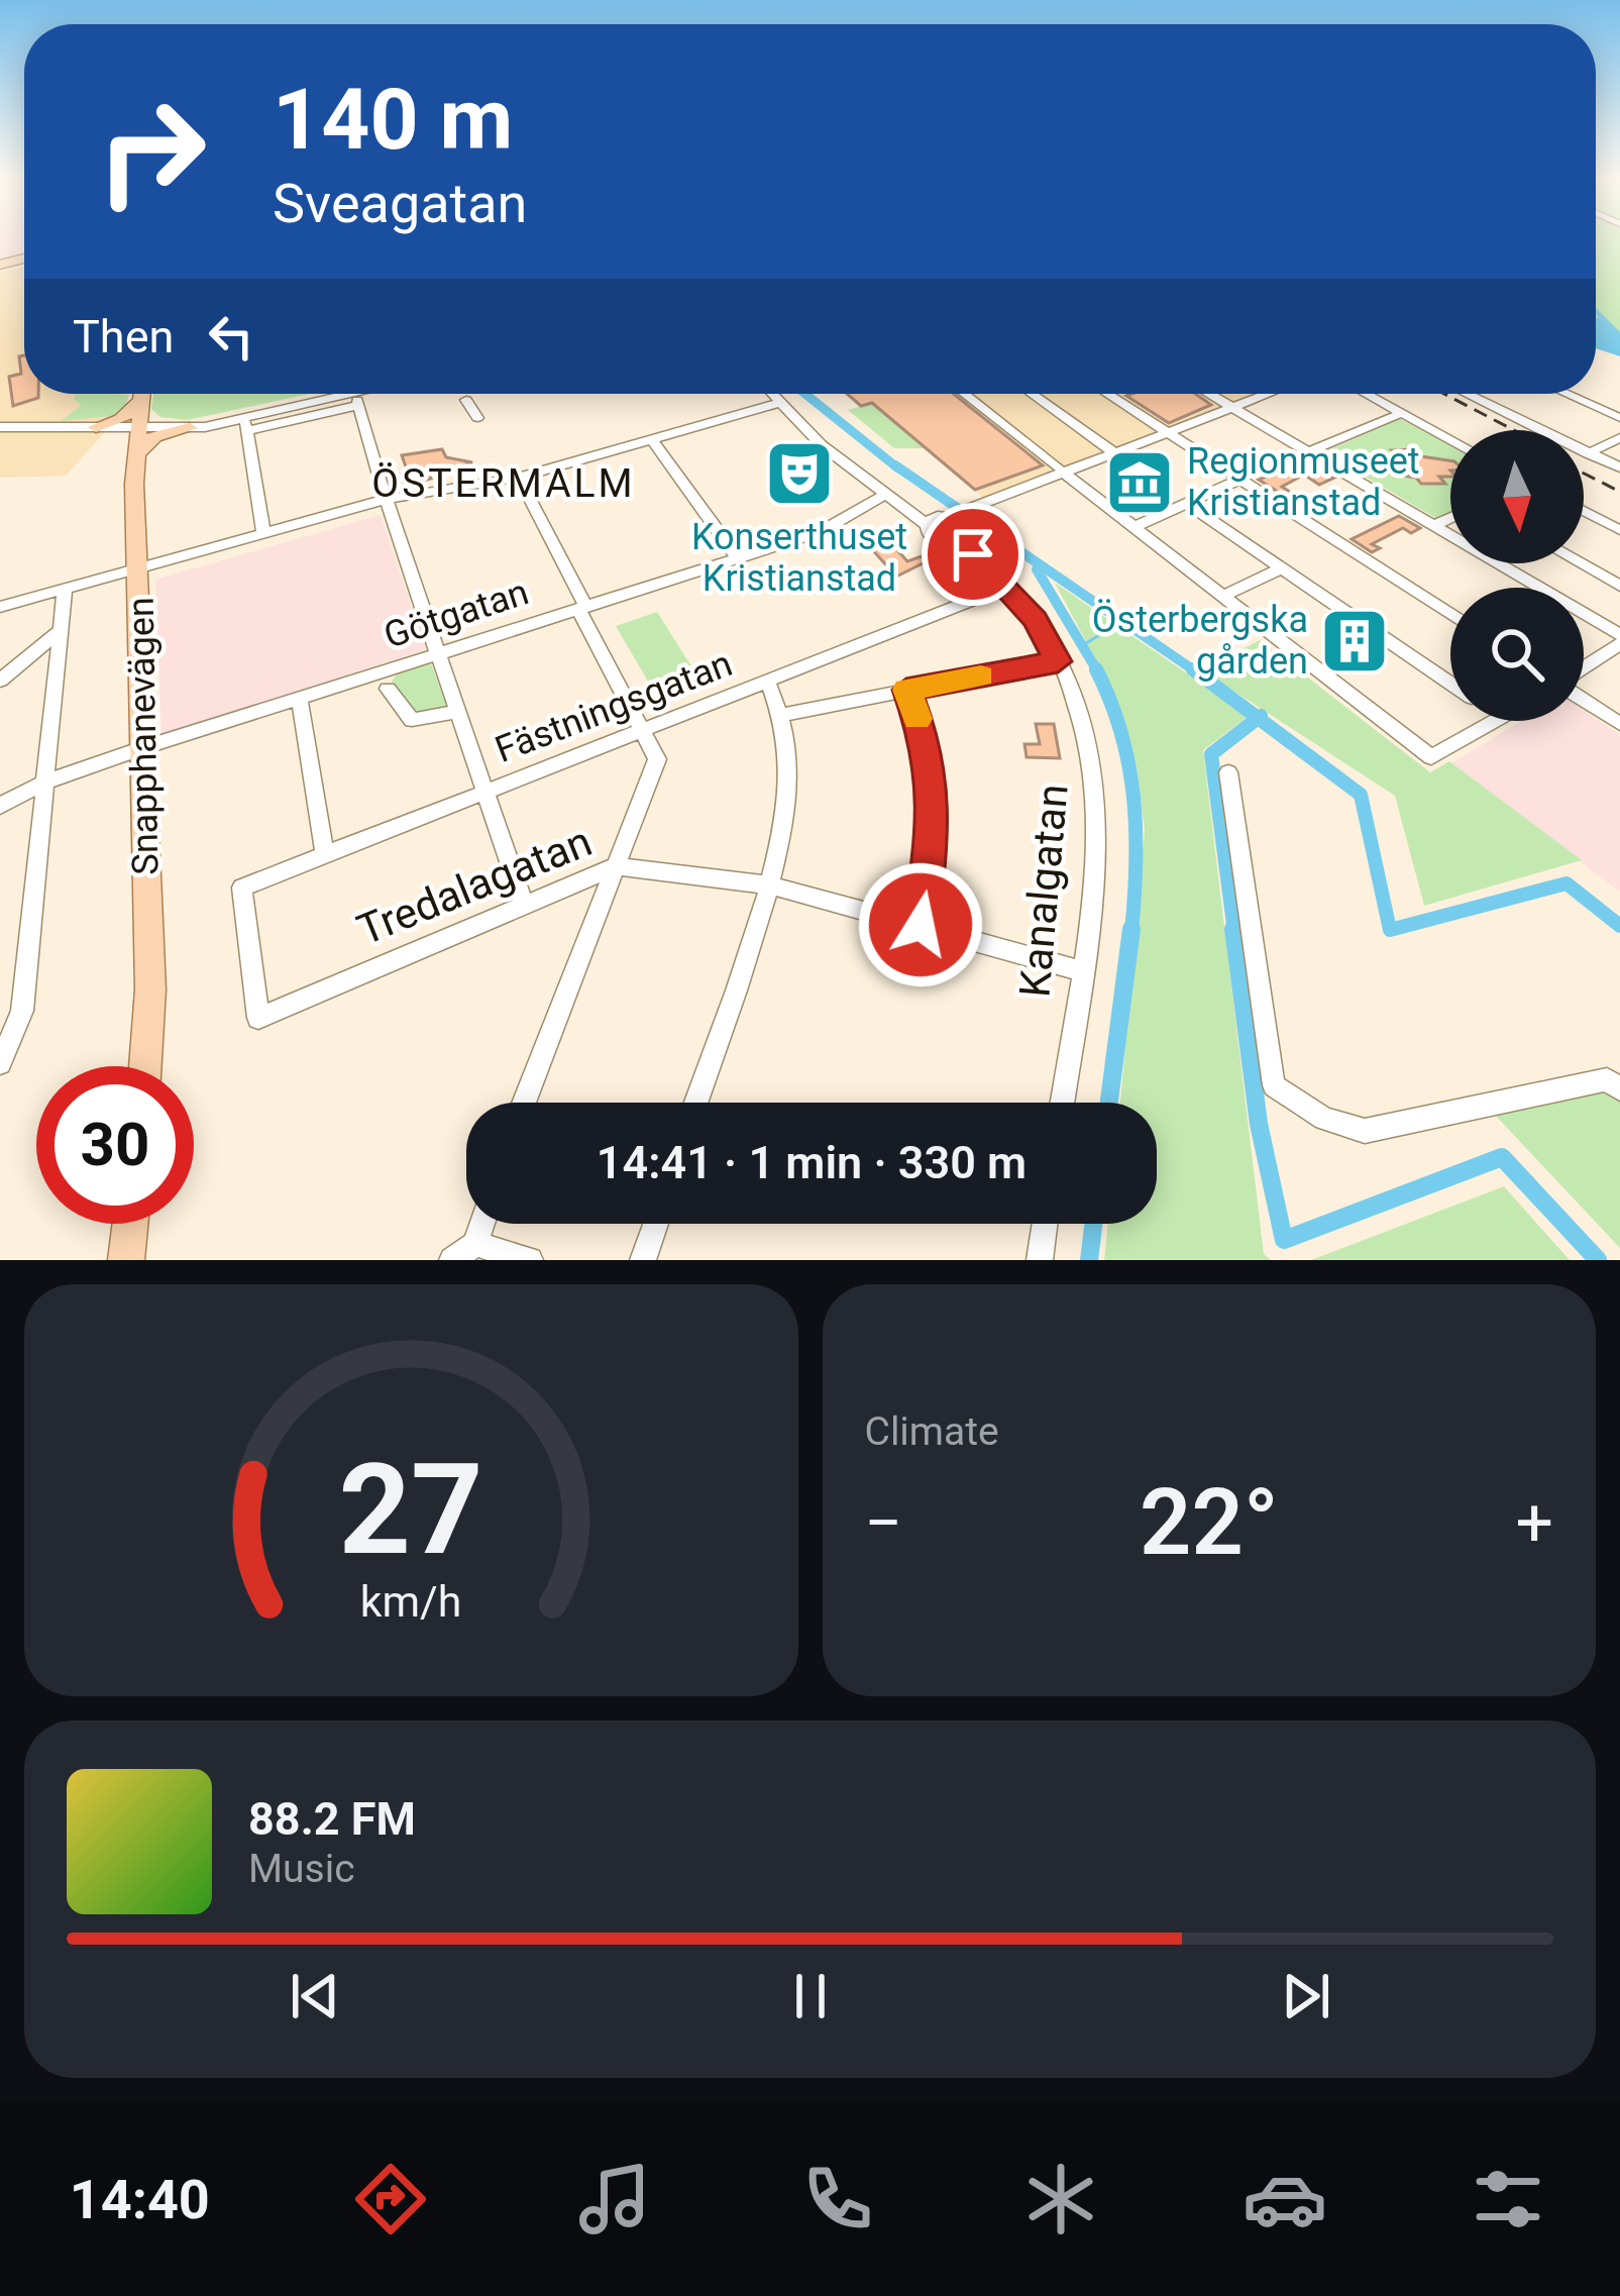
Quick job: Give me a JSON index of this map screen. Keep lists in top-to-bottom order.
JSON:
{
  "streets": {
    "main road": ["Snapphanevägen"],
    "street": [
      "Götgatan",
      "Fästningsgatan",
      "Tredalagatan",
      "Kanalgatan"
    ]
  },
  "crossings": [
    ["Götgatan", "Snapphanevägen"],
    ["Götgatan", "Kanalgatan"],
    ["Fästningsgatan", "Tredalagatan"],
    ["Fästningsgatan", "Kanalgatan"],
    ["Tredalagatan", "Kanalgatan"]
  ],
  "districts": ["ÖSTERMALM"],
  "places": {
    "theatre": ["Konserthuset Kristianstad"],
    "museum": ["Regionmuseet Kristianstad"],
    "building": ["Österbergska gården"]
  },
  "north": "bottom",
  "page": {
    "turn": ["140 m", "Sveagatan"],
    "then": "Then",
    "limit": "30",
    "trip": "14:41 · 1 min · 330 m",
    "tile": "Climate",
    "heat": ["−", "22°", "+"],
    "song": ["88.2 FM", "Music"],
    "tabs": "14:40",
    "gauge": ["27", "km/h"]
  }
}
